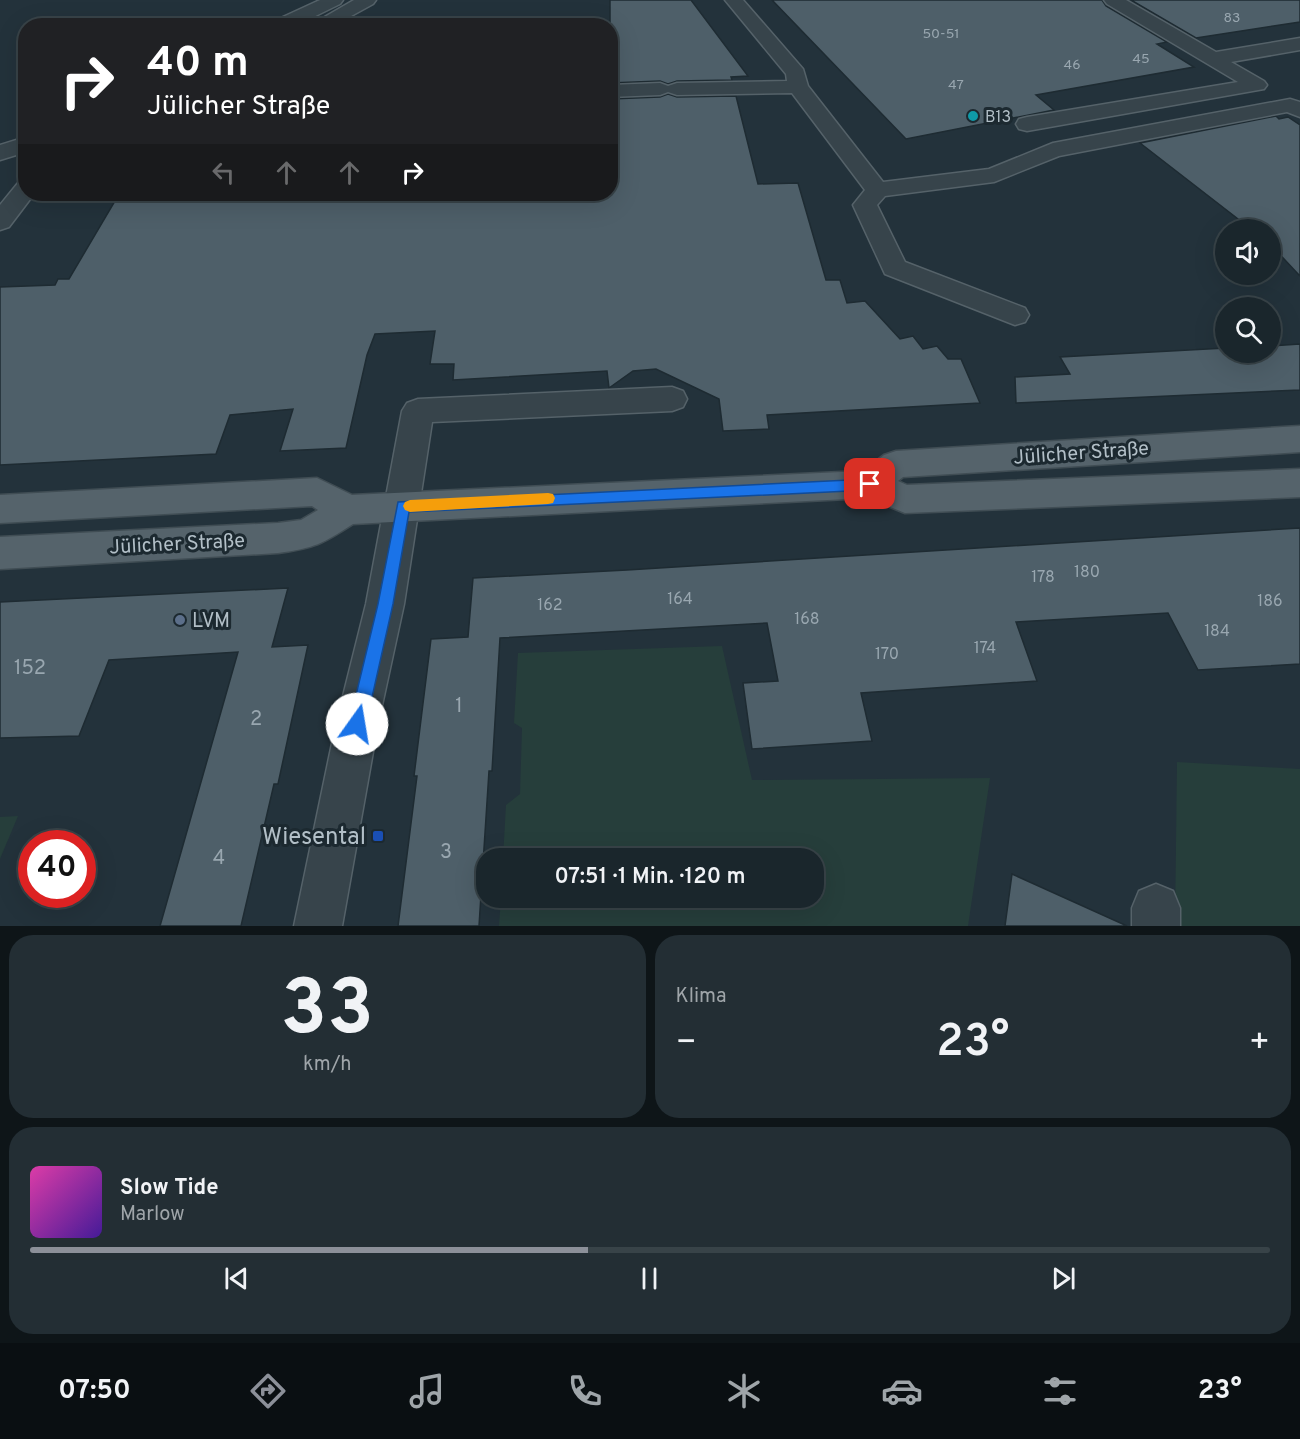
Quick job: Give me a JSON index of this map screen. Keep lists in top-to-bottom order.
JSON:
{
  "streets": {
    "main road": ["Jülicher Straße"]
  },
  "places": {
    "other": ["B13", "LVM"],
    "transit": ["Wiesental"]
  },
  "house_numbers": [
    "83",
    "50-51",
    "45",
    "46",
    "47",
    "180",
    "178",
    "164",
    "186",
    "162",
    "168",
    "184",
    "174",
    "170",
    "152",
    "1",
    "2",
    "3",
    "4"
  ],
  "page": {
    "turn": ["40 m", "Jülicher Straße"],
    "limit": "40",
    "trip": "07:51 · 1 Min. · 120 m",
    "tile": [
      ["33", "km/h"],
      "Klima"
    ],
    "heat": ["−", "23°", "+"],
    "song": ["Slow Tide", "Marlow"],
    "tabs": ["07:50", "23°"]
  }
}
